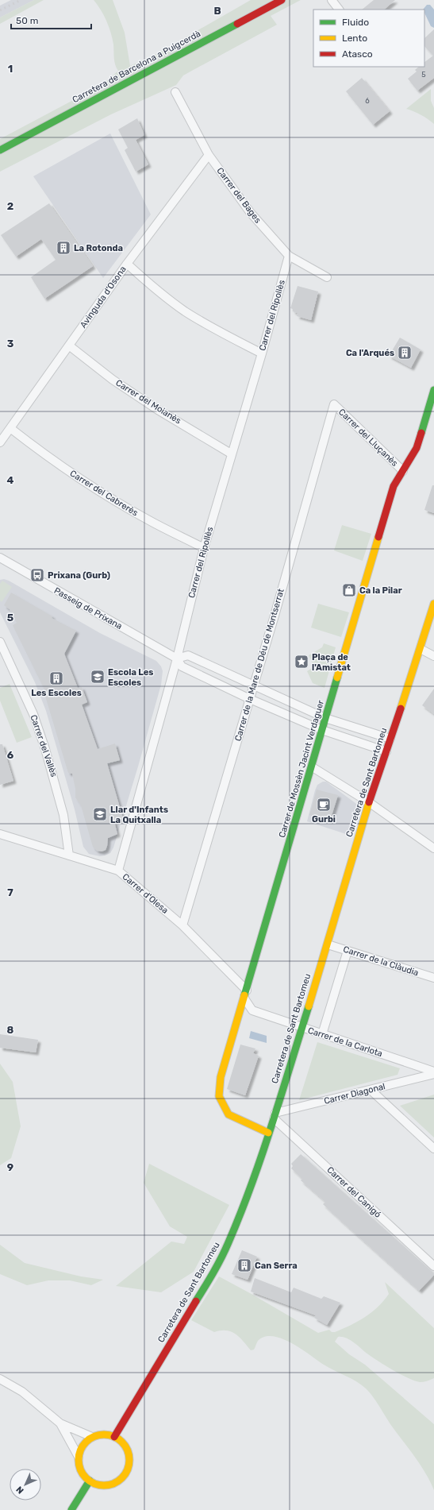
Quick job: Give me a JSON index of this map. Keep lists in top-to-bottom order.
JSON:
{
  "streets": {
    "street": [
      "Carretera de Barcelona a Puigcerdà",
      "Carrer del Bages",
      "Avinguda d'Osona",
      "Carrer del Ripollès",
      "Carrer del Moianès",
      "Carrer del Lluçanès",
      "Carrer del Cabrerès",
      "Passeig de Prixana",
      "Carrer de la Mare de Déu de Montserrat",
      "Carrer del Vallès",
      "Carrer de Mossèn Jacint Verdaguer",
      "Carretera de Sant Bartomeu",
      "Carrer d'Olesa",
      "Carrer de la Clàudia",
      "Carrer de la Carlota",
      "Carrer Diagonal",
      "Carrer del Canigó"
    ]
  },
  "crossings": [
    ["Carrer del Bages", "Avinguda d'Osona"],
    ["Carrer del Bages", "Carrer del Ripollès"],
    ["Avinguda d'Osona", "Carrer del Moianès"],
    ["Avinguda d'Osona", "Carrer del Cabrerès"],
    ["Carrer del Ripollès", "Carrer del Moianès"],
    ["Carrer del Ripollès", "Carrer del Cabrerès"],
    ["Carrer del Ripollès", "Passeig de Prixana"],
    ["Carrer del Ripollès", "Carrer d'Olesa"],
    ["Carrer del Lluçanès", "Carrer de la Mare de Déu de Montserrat"],
    ["Carrer del Lluçanès", "Carrer de Mossèn Jacint Verdaguer"],
    ["Passeig de Prixana", "Carrer de la Mare de Déu de Montserrat"],
    ["Passeig de Prixana", "Carrer de Mossèn Jacint Verdaguer"],
    ["Passeig de Prixana", "Carretera de Sant Bartomeu"],
    ["Carrer de la Mare de Déu de Montserrat", "Carrer d'Olesa"],
    ["Carrer del Vallès", "Carrer d'Olesa"],
    ["Carrer de Mossèn Jacint Verdaguer", "Carretera de Sant Bartomeu"],
    ["Carrer de Mossèn Jacint Verdaguer", "Carrer d'Olesa"],
    ["Carrer de Mossèn Jacint Verdaguer", "Carrer de la Carlota"],
    ["Carretera de Sant Bartomeu", "Carrer de la Clàudia"],
    ["Carretera de Sant Bartomeu", "Carrer de la Carlota"],
    ["Carretera de Sant Bartomeu", "Carrer Diagonal"],
    ["Carretera de Sant Bartomeu", "Carrer del Canigó"],
    ["Carrer d'Olesa", "Carrer de la Carlota"],
    ["Carrer Diagonal", "Carrer del Canigó"]
  ],
  "places": {
    "building": [
      "La Rotonda",
      "Ca l'Arqués",
      "Les Escoles",
      "Can Serra"
    ],
    "bus stop": ["Prixana (Gurb)"],
    "shop": ["Ca la Pilar"],
    "place": ["Plaça de l'Amistat"],
    "school or university": ["Escola Les Escoles", "Llar d'Infants La Quitxalla"],
    "cafe": ["Gurbi"]
  },
  "house_numbers": ["5", "6"],
  "legend": ["Fluido", "Lento", "Atasco"],
  "scale_bar": "50 m",
  "north": "bottom left",
  "grid": {
    "columns": ["B"],
    "rows": [
      "1",
      "2",
      "3",
      "4",
      "5",
      "6",
      "7",
      "8",
      "9"
    ]
  }
}
